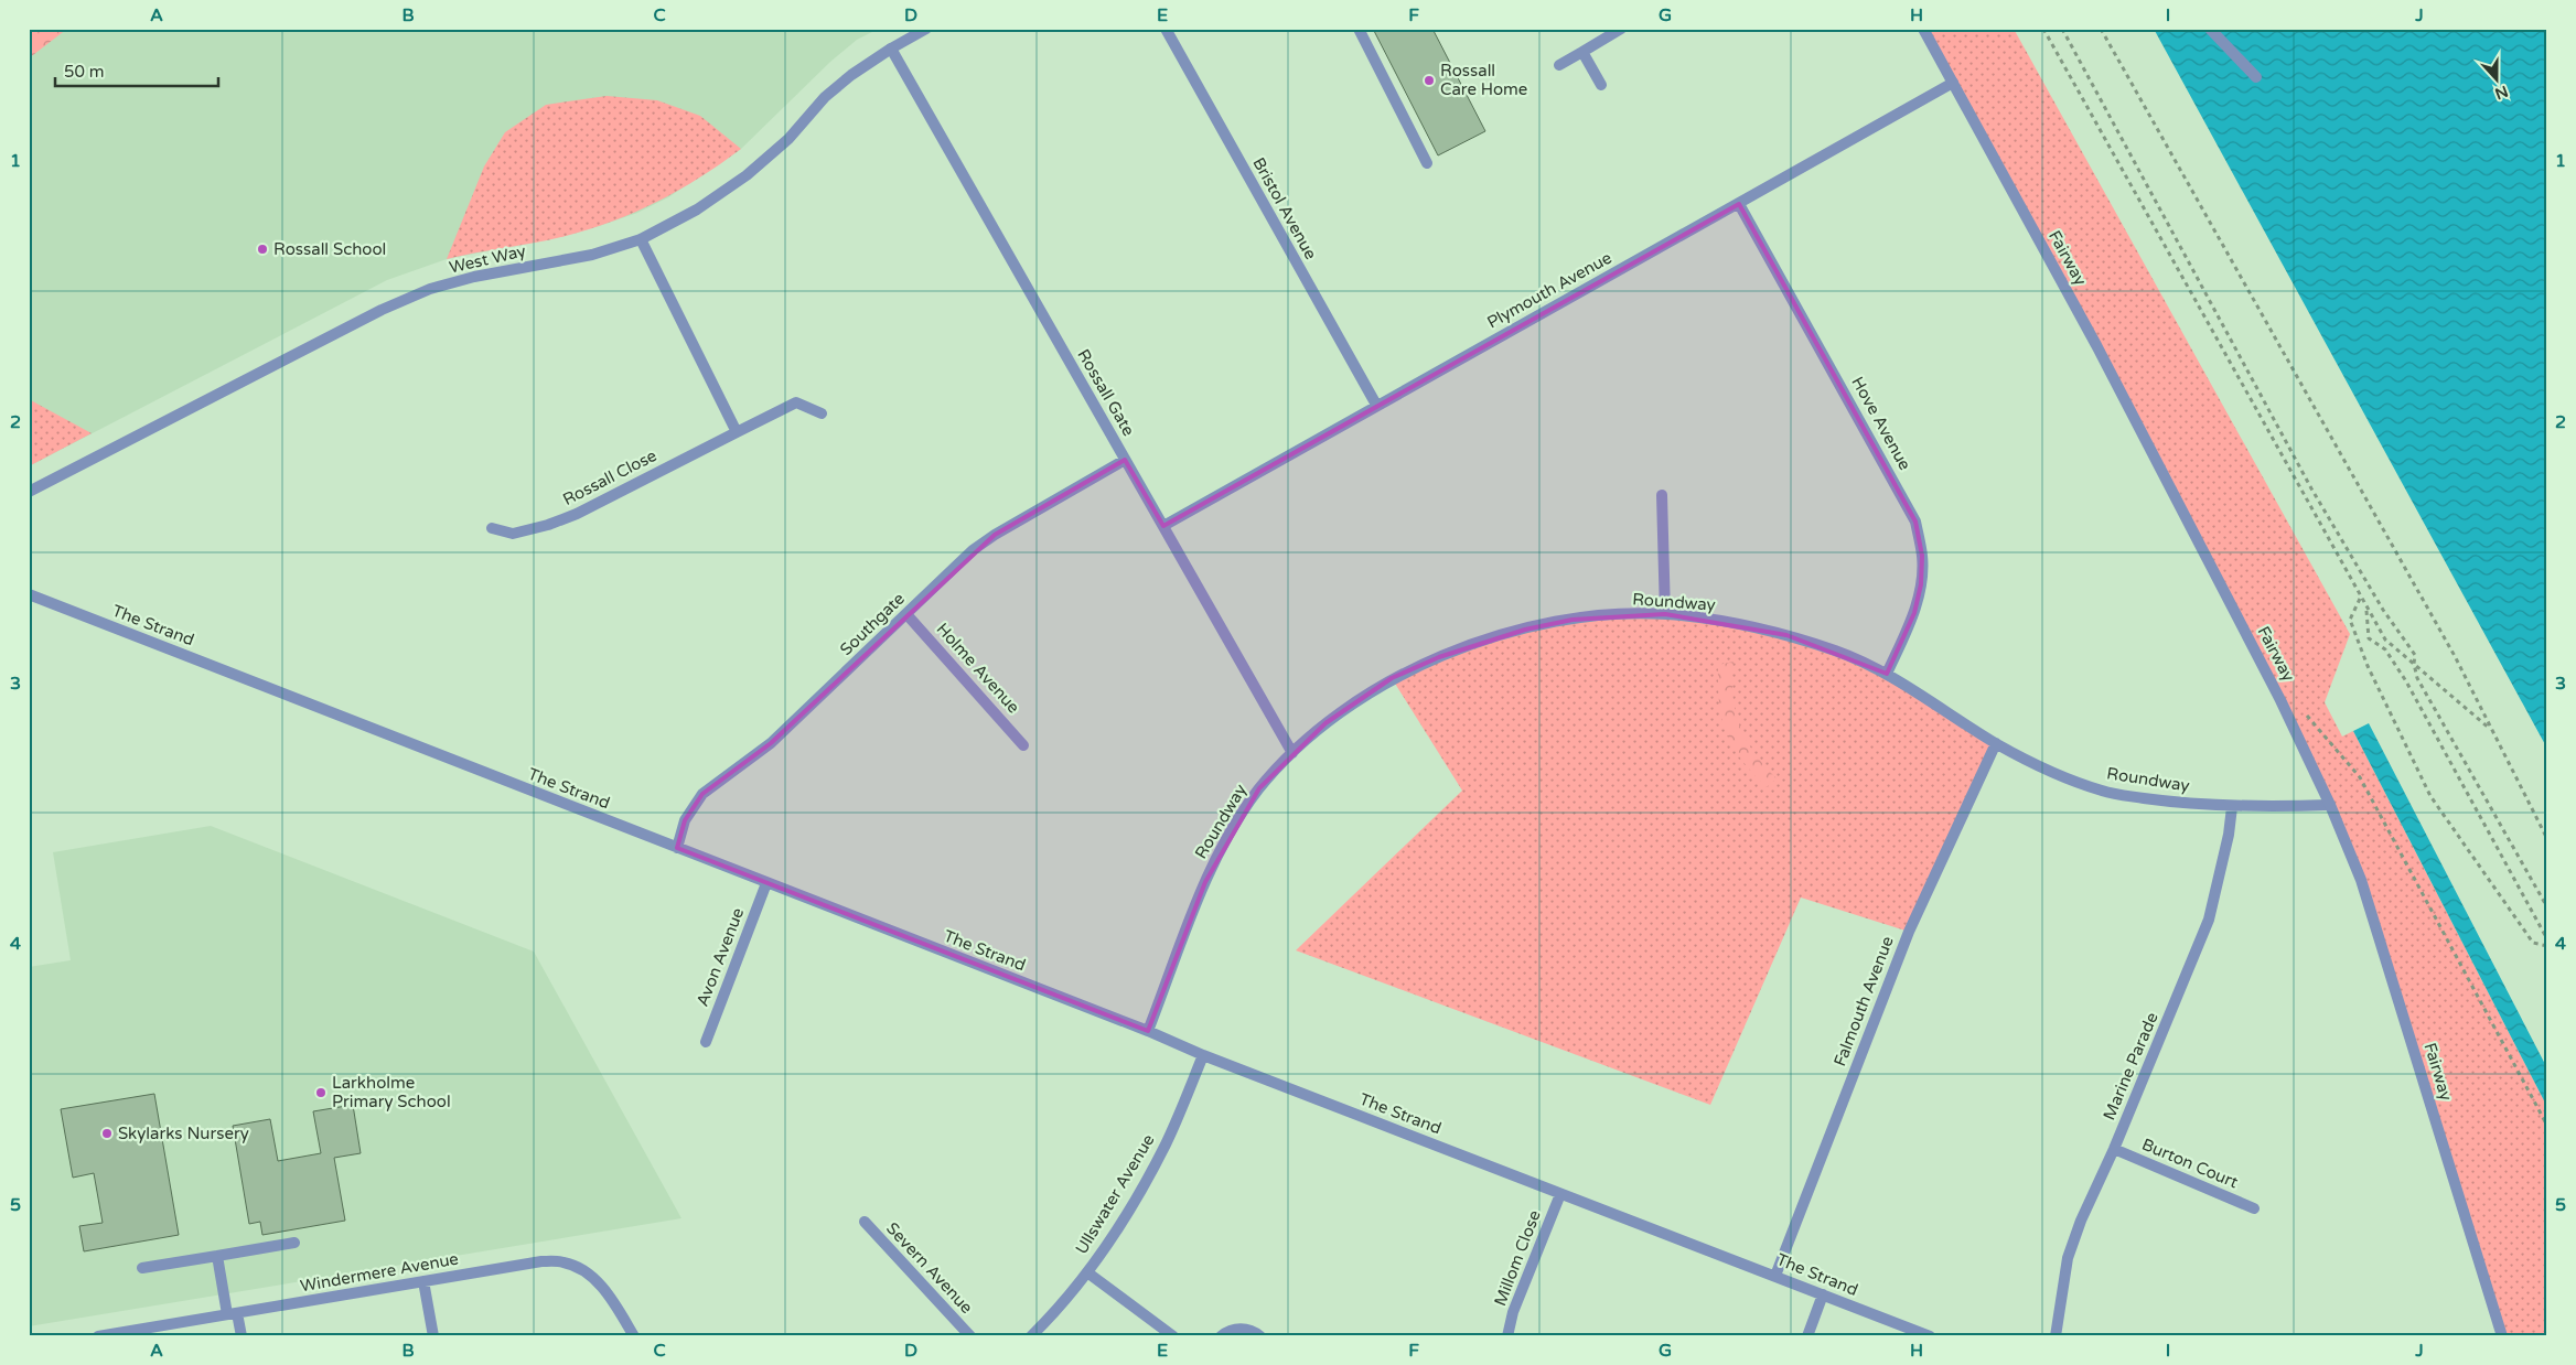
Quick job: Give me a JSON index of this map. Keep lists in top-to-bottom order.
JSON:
{
  "streets": {
    "street": [
      "Bristol Avenue",
      "Fairway",
      "West Way",
      "Plymouth Avenue",
      "Rossall Gate",
      "Hove Avenue",
      "Rossall Close",
      "Roundway",
      "Southgate",
      "The Strand",
      "Holme Avenue",
      "Avon Avenue",
      "Falmouth Avenue",
      "Marine Parade",
      "Burton Court",
      "Ullswater Avenue",
      "Millom Close",
      "Severn Avenue",
      "Windermere Avenue"
    ]
  },
  "crossings": [
    ["Bristol Avenue", "Plymouth Avenue"],
    ["Fairway", "Plymouth Avenue"],
    ["Fairway", "Roundway"],
    ["West Way", "Rossall Gate"],
    ["Plymouth Avenue", "Rossall Gate"],
    ["Plymouth Avenue", "Hove Avenue"],
    ["Rossall Gate", "Roundway"],
    ["Rossall Gate", "Southgate"],
    ["Hove Avenue", "Roundway"],
    ["Roundway", "The Strand"],
    ["Roundway", "Falmouth Avenue"],
    ["Roundway", "Marine Parade"],
    ["Southgate", "The Strand"],
    ["Southgate", "Holme Avenue"],
    ["The Strand", "Avon Avenue"],
    ["The Strand", "Falmouth Avenue"],
    ["The Strand", "Ullswater Avenue"],
    ["The Strand", "Millom Close"],
    ["Marine Parade", "Burton Court"]
  ],
  "places": [
    "Rossall Care Home",
    "Rossall School",
    "Larkholme Primary School",
    "Skylarks Nursery"
  ],
  "scale_bar": "50 m",
  "north": "bottom",
  "grid": {
    "columns": [
      "A",
      "B",
      "C",
      "D",
      "E",
      "F",
      "G",
      "H",
      "I",
      "J"
    ],
    "rows": [
      "1",
      "2",
      "3",
      "4",
      "5"
    ]
  }
}
